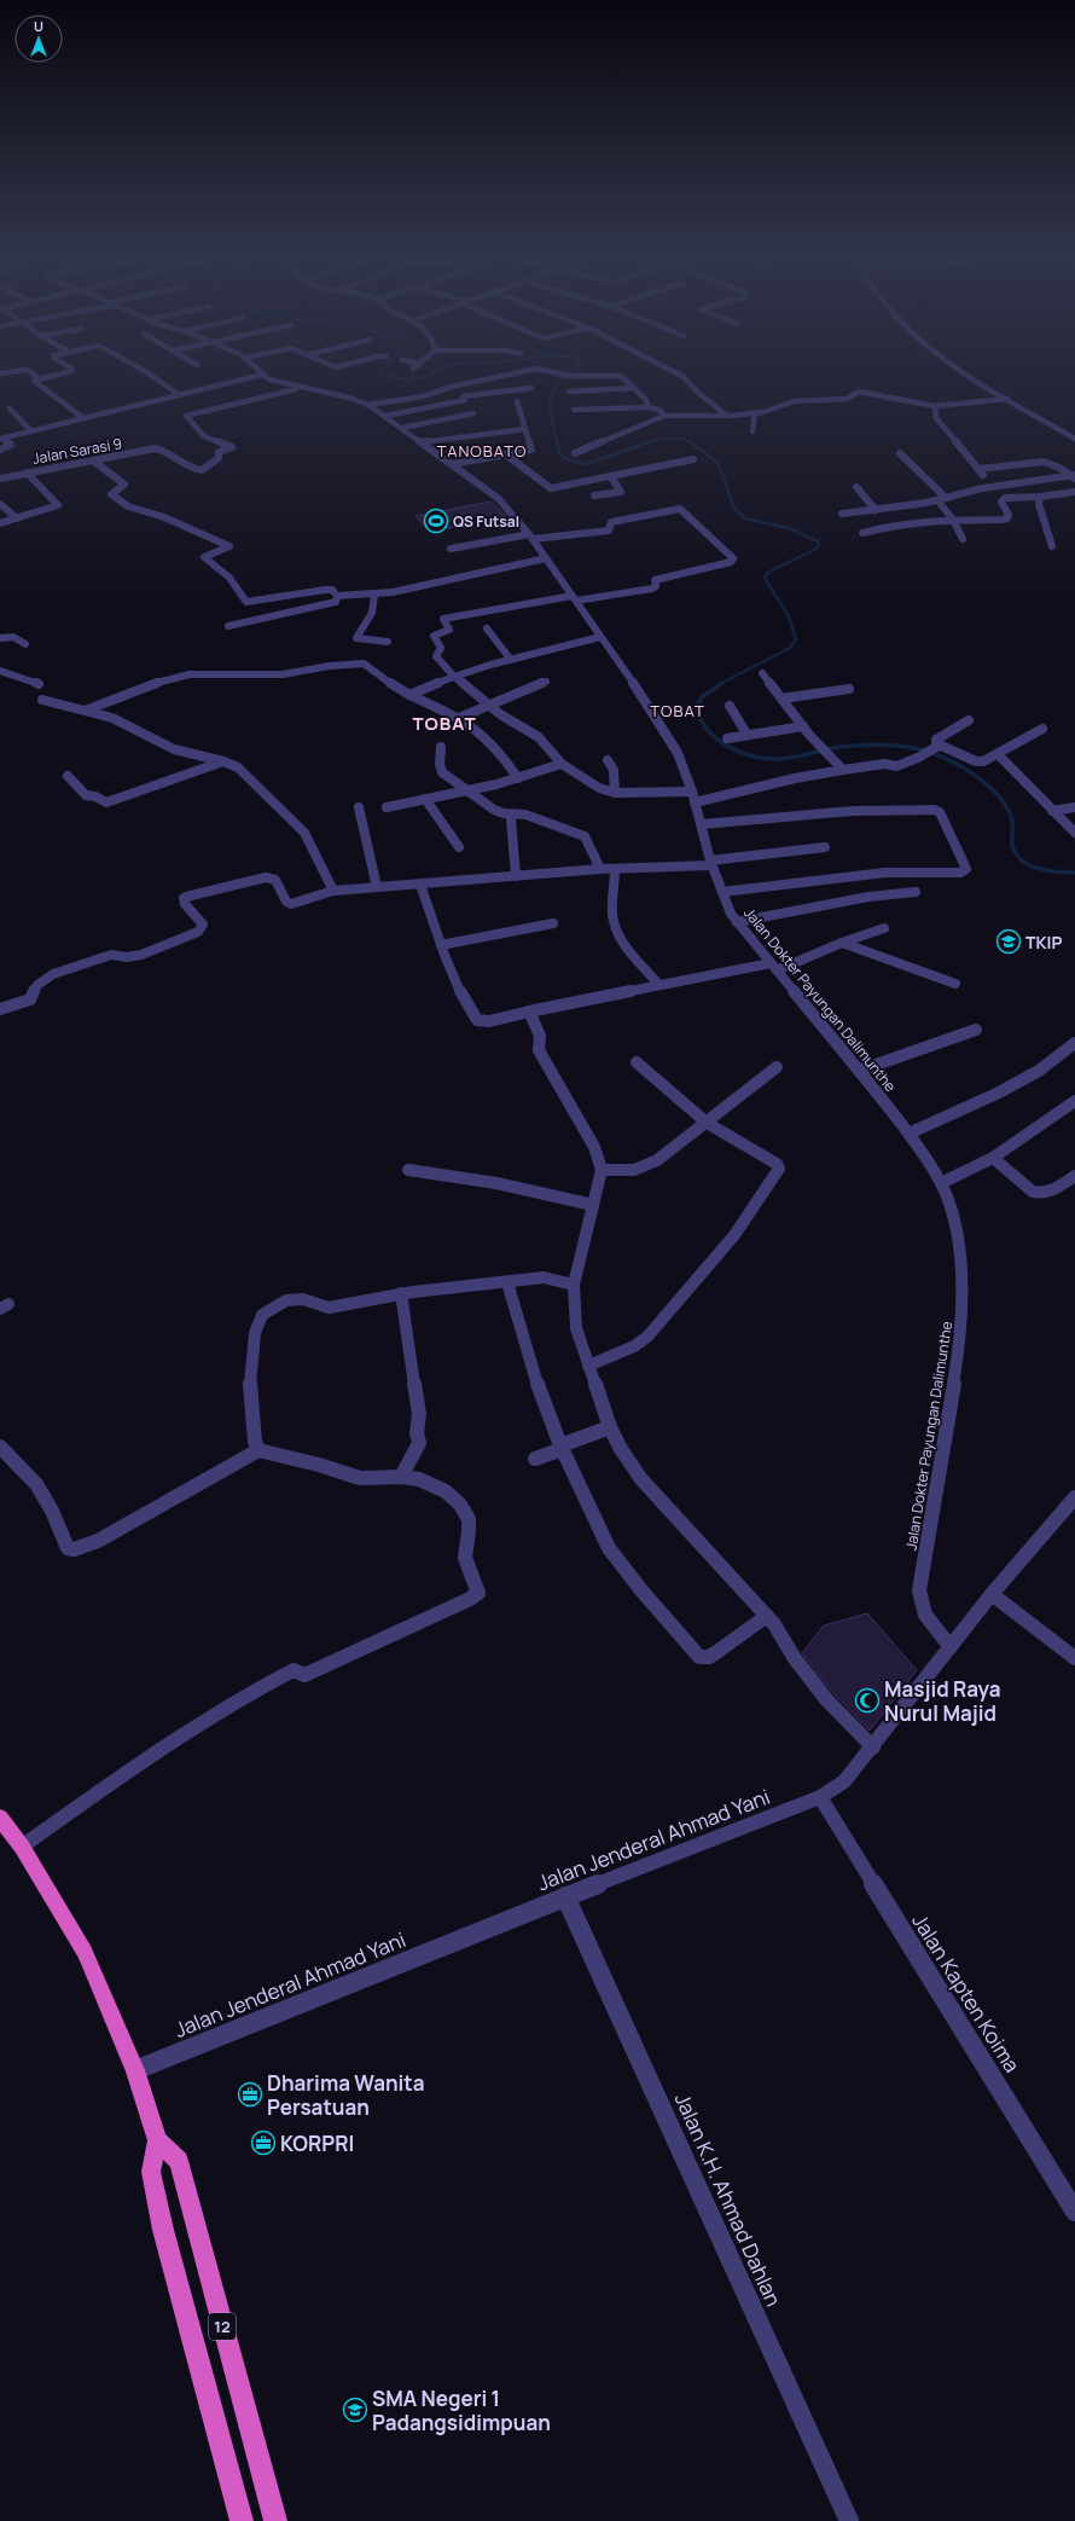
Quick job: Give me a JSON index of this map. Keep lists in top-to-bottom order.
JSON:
{
  "streets": {
    "highway": ["12"],
    "street": [
      "Jalan Sarasi 9",
      "Jalan Dokter Payungan Dalimunthe",
      "Jalan Jenderal Ahmad Yani",
      "Jalan Kapten Koima",
      "Jalan K.H. Ahmad Dahlan"
    ]
  },
  "crossings": [
    ["Jalan Sarasi 9", "Jalan Dokter Payungan Dalimunthe"],
    ["Jalan Dokter Payungan Dalimunthe", "Jalan Jenderal Ahmad Yani"],
    ["Jalan Jenderal Ahmad Yani", "Jalan Kapten Koima"],
    ["Jalan Jenderal Ahmad Yani", "Jalan K.H. Ahmad Dahlan"],
    ["Jalan Jenderal Ahmad Yani", "12"]
  ],
  "districts": ["TANOBATO", "TOBAT", "TOBAT"],
  "places": {
    "sports": ["QS Futsal"],
    "school or university": ["TKIP", "SMA Negeri 1 Padangsidimpuan"],
    "mosque": ["Masjid Raya Nurul Majid"],
    "office": ["Dharima Wanita Persatuan", "KORPRI"]
  },
  "north": "top"
}
